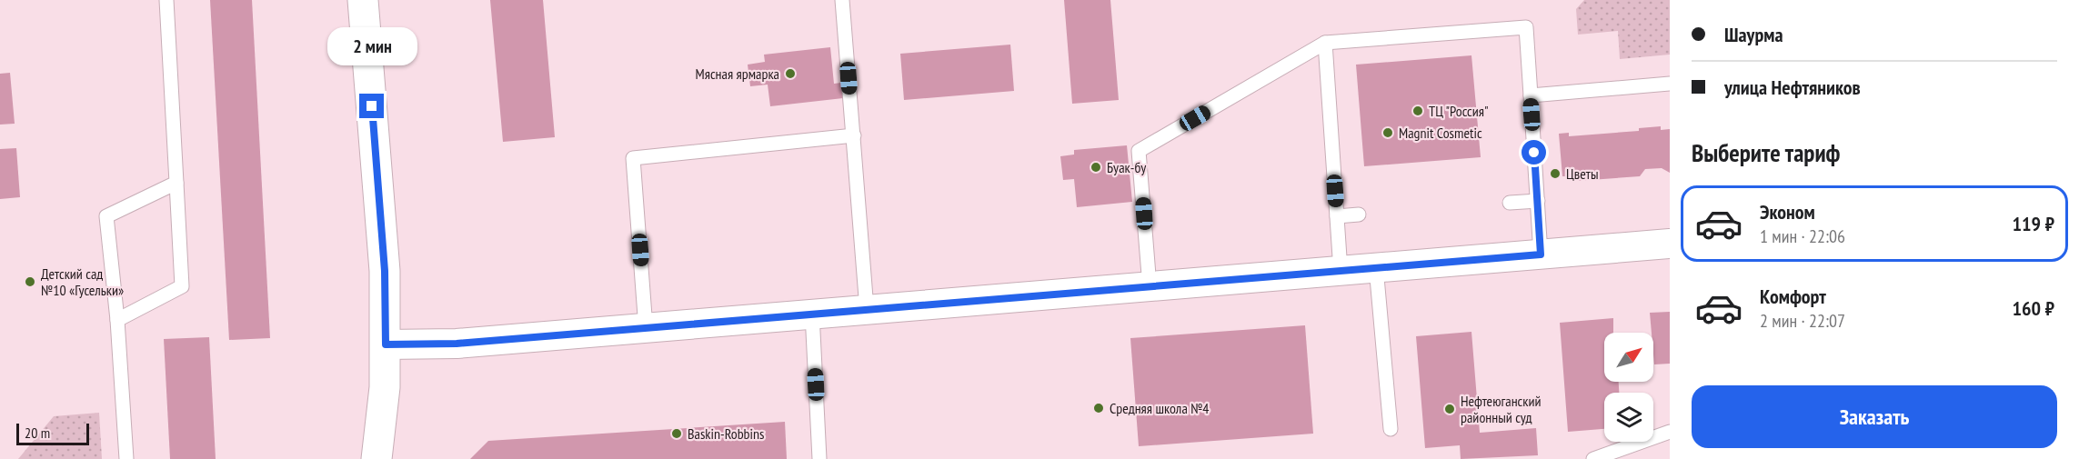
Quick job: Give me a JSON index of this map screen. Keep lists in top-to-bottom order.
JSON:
{
  "places": [
    "Мясная ярмарка",
    "ТЦ \"Россия\"",
    "Magnit Cosmetic",
    "Буак-бу",
    "Цветы",
    "Детский сад №10 «Гусельки»",
    "Средняя школа №4",
    "Нефтеюганский районный суд",
    "Baskin-Robbins"
  ],
  "scale_bar": "20 m",
  "north": "top right",
  "page": {
    "banner": ["Шаурма", "улица Нефтяников"],
    "bubble": "2 мин",
    "heading": "Выберите тариф",
    "list": [
      {
        "name": "Эконом",
        "note": "1 мин · 22:06",
        "value": "119 ₽"
      },
      {
        "name": "Комфорт",
        "note": "2 мин · 22:07",
        "value": "160 ₽"
      }
    ],
    "buttons": "Заказать",
    "scale": "20 m"
  }
}
